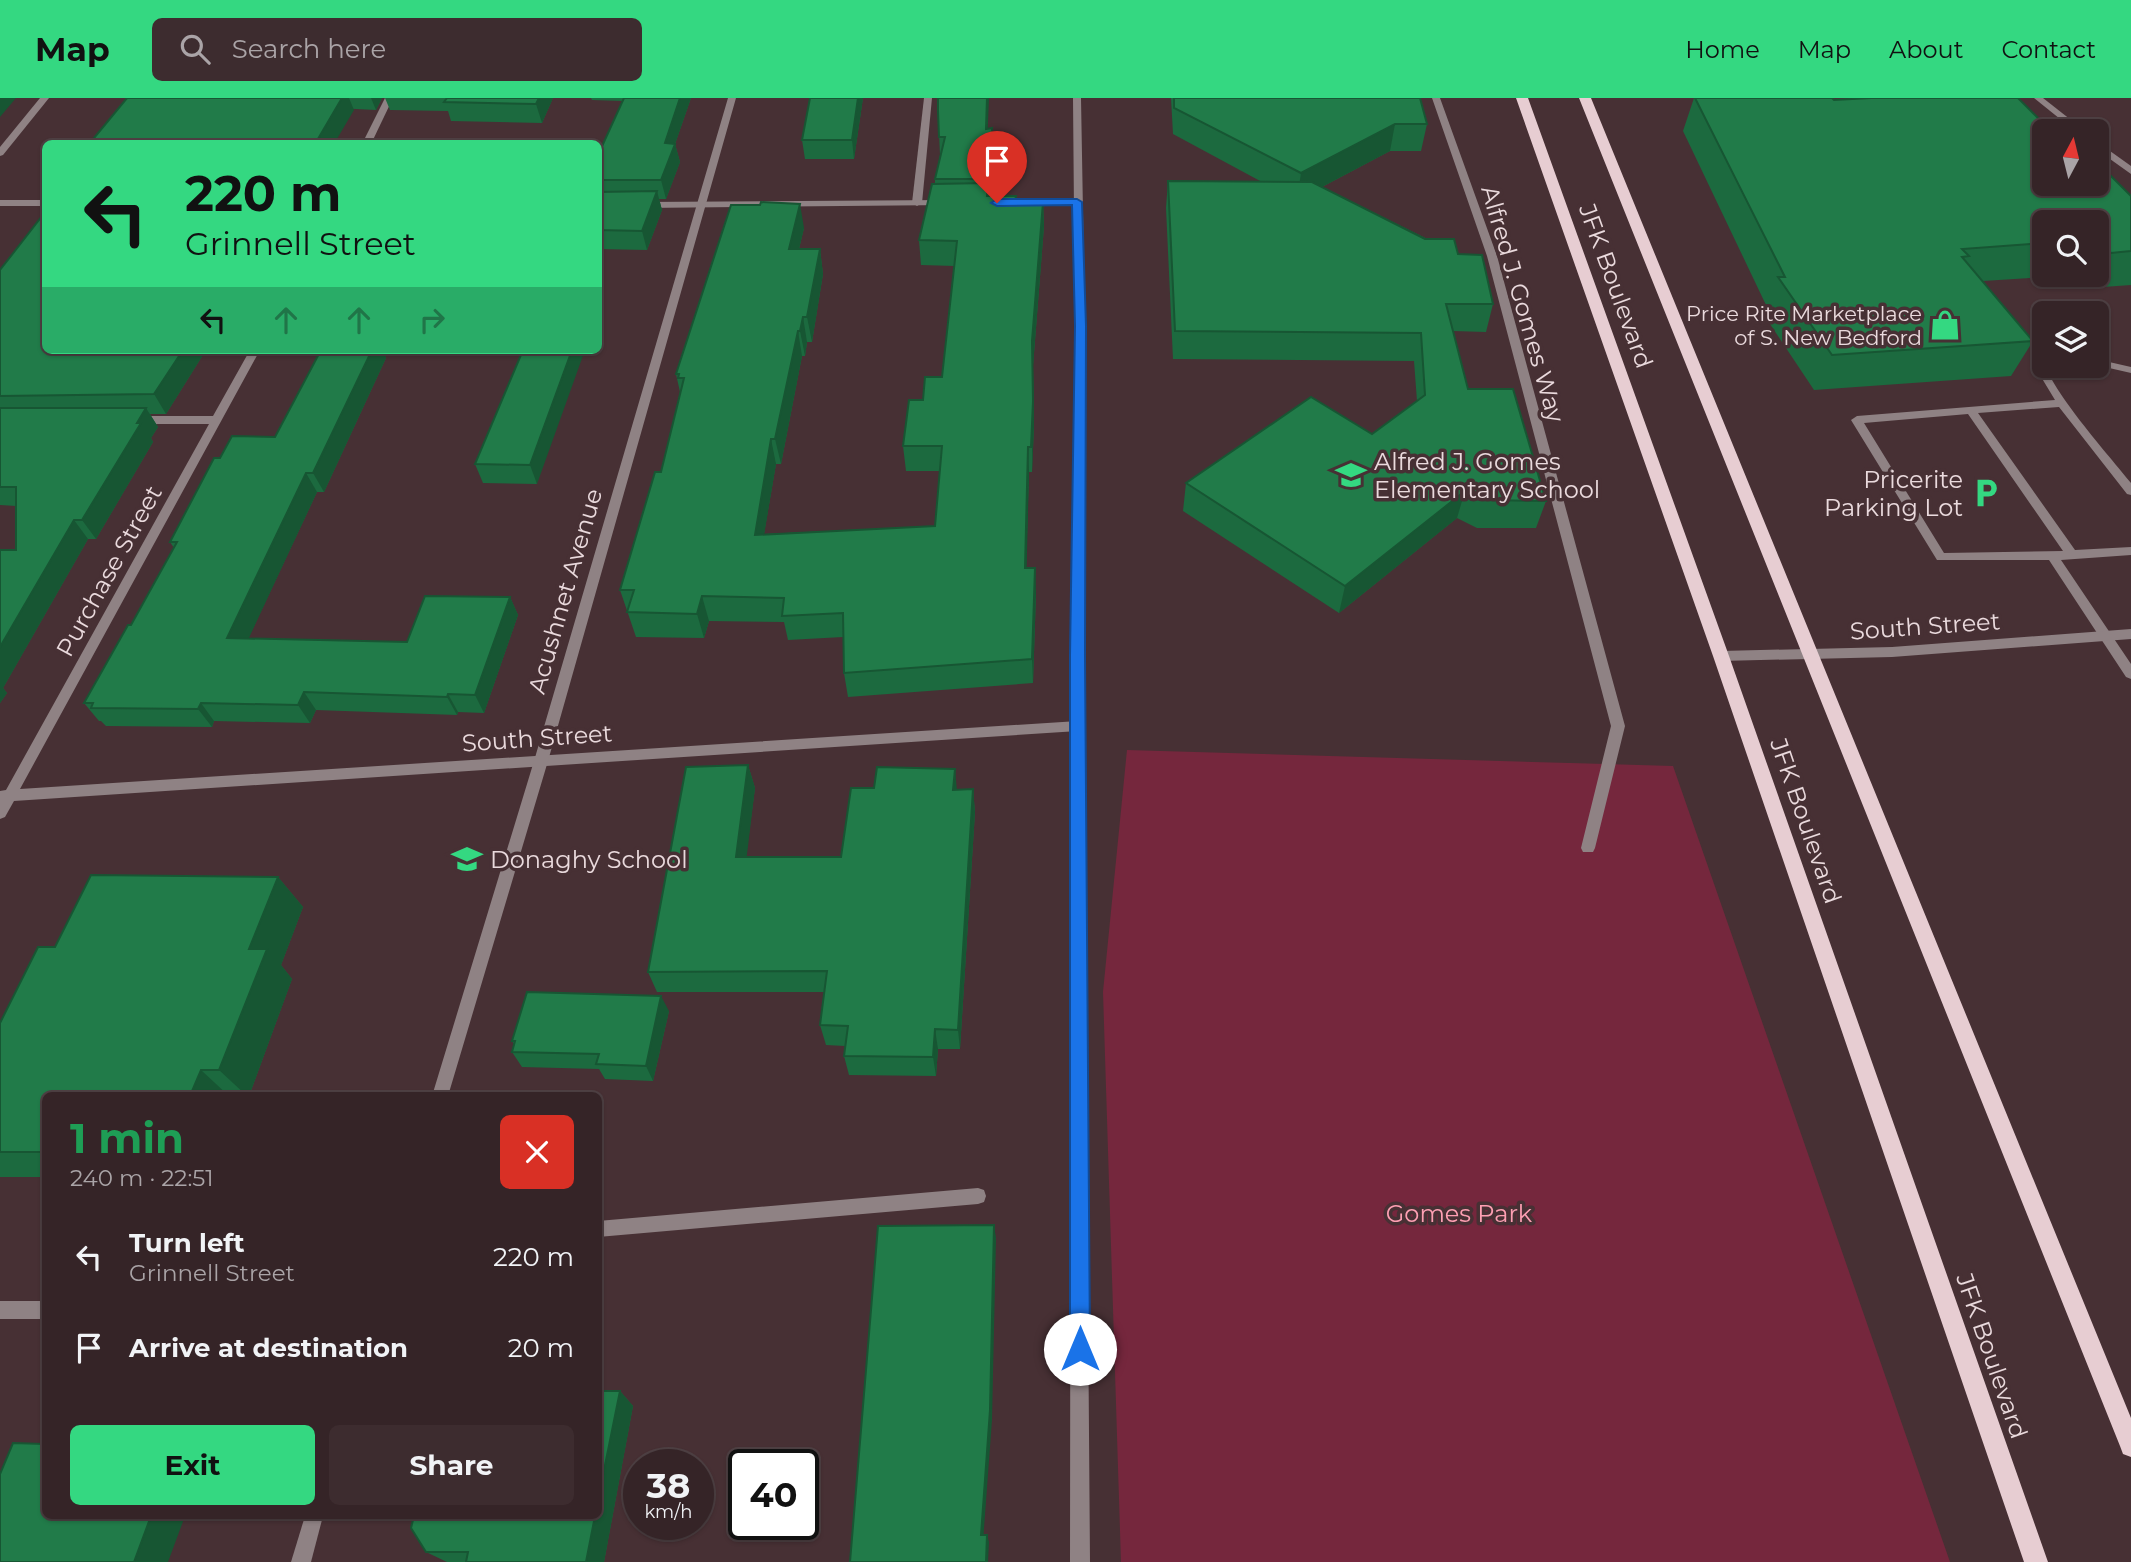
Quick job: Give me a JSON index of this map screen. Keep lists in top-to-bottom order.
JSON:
{
  "streets": {
    "main road": ["JFK Boulevard"],
    "street": [
      "Alfred J. Gomes Way",
      "Purchase Street",
      "Acushnet Avenue",
      "South Street"
    ]
  },
  "crossings": [
    ["JFK Boulevard", "South Street"],
    ["Purchase Street", "South Street"],
    ["Acushnet Avenue", "South Street"]
  ],
  "parks": ["Gomes Park"],
  "places": {
    "shop": ["Price Rite Marketplace of S. New Bedford"],
    "school or university": ["Alfred J. Gomes Elementary School", "Donaghy School"],
    "parking": ["Pricerite Parking Lot"]
  },
  "north": "top",
  "page": {
    "header": "Map",
    "search": "Search here",
    "nav": [
      "Home",
      "Map",
      "About",
      "Contact"
    ],
    "turn": ["220 m", "Grinnell Street"],
    "heading": ["1 min", "240 m · 22:51"],
    "list": [
      {
        "name": "Turn left",
        "note": "Grinnell Street",
        "value": "220 m"
      },
      {
        "name": "Arrive at destination",
        "value": "20 m"
      }
    ],
    "buttons": ["Exit", "Share"],
    "speed": "38 km/h",
    "limit": "40"
  }
}
